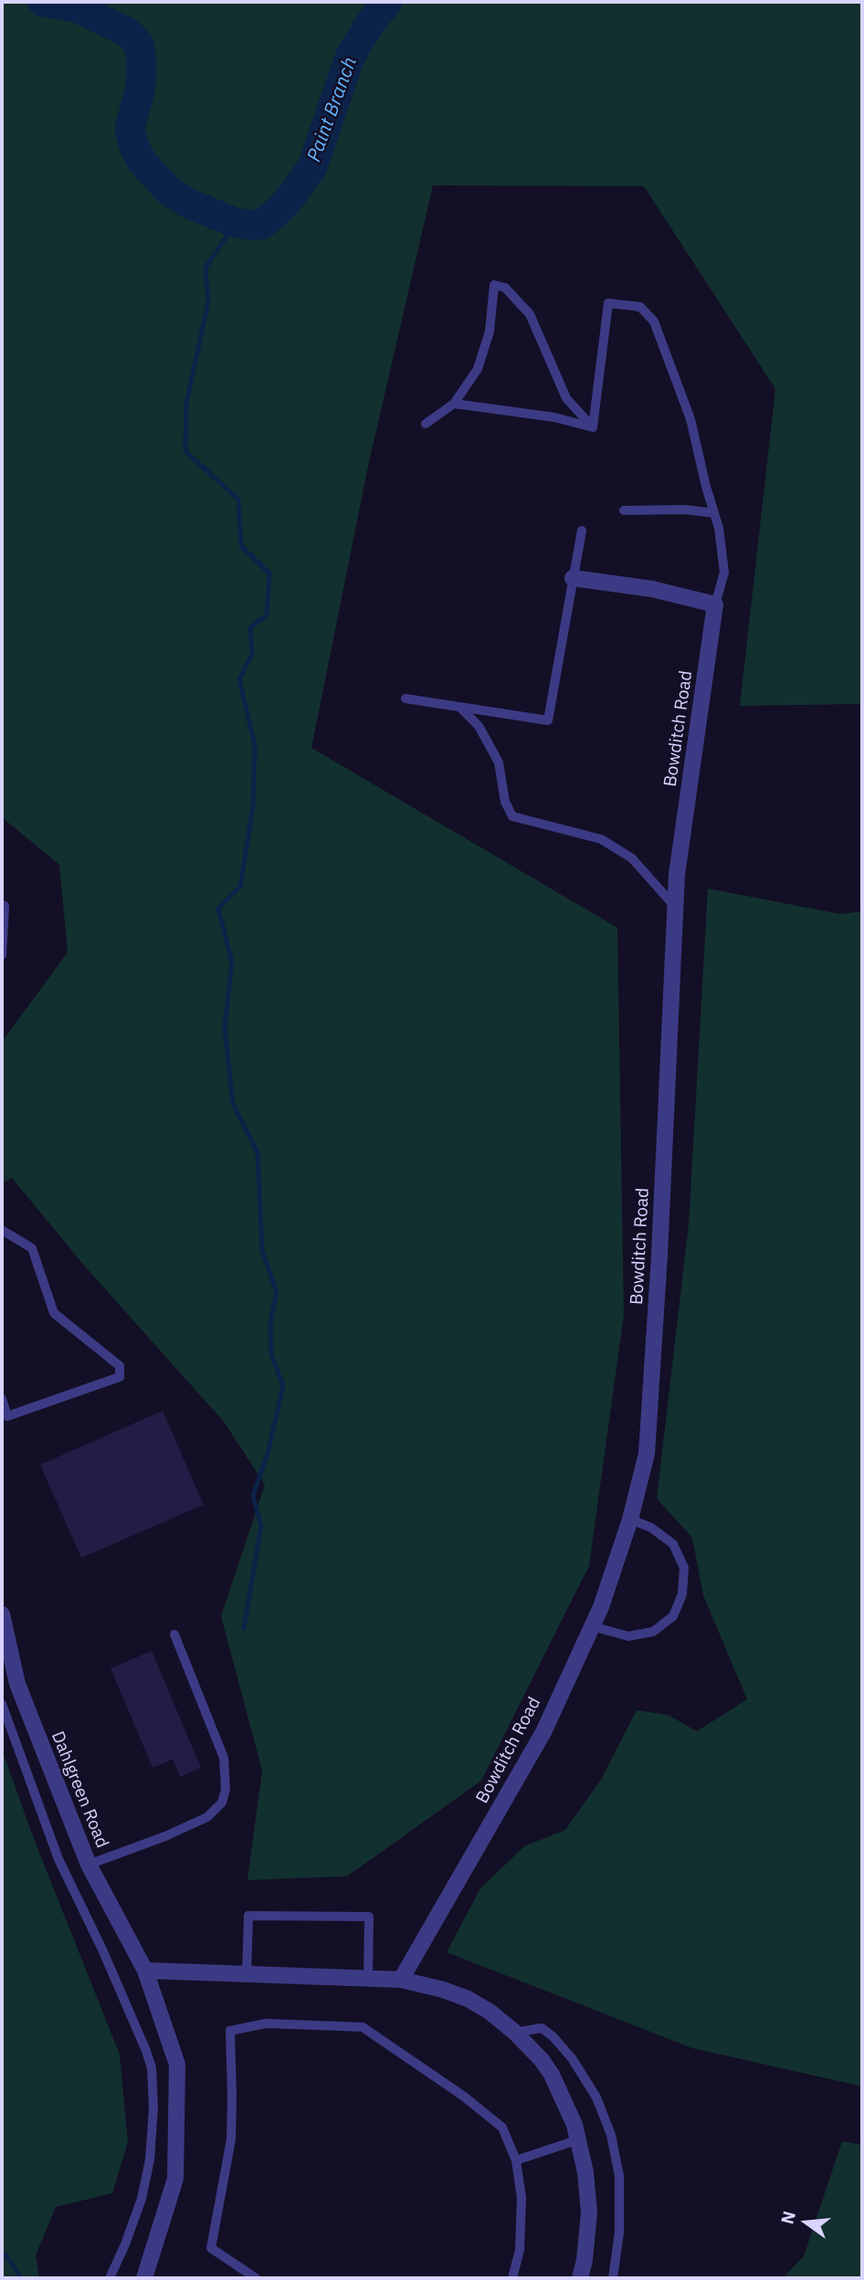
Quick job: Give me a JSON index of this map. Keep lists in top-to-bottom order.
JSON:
{
  "streets": {
    "street": ["Bowditch Road", "Dahlgreen Road"]
  },
  "water": ["Paint Branch"],
  "north": "left"
}
